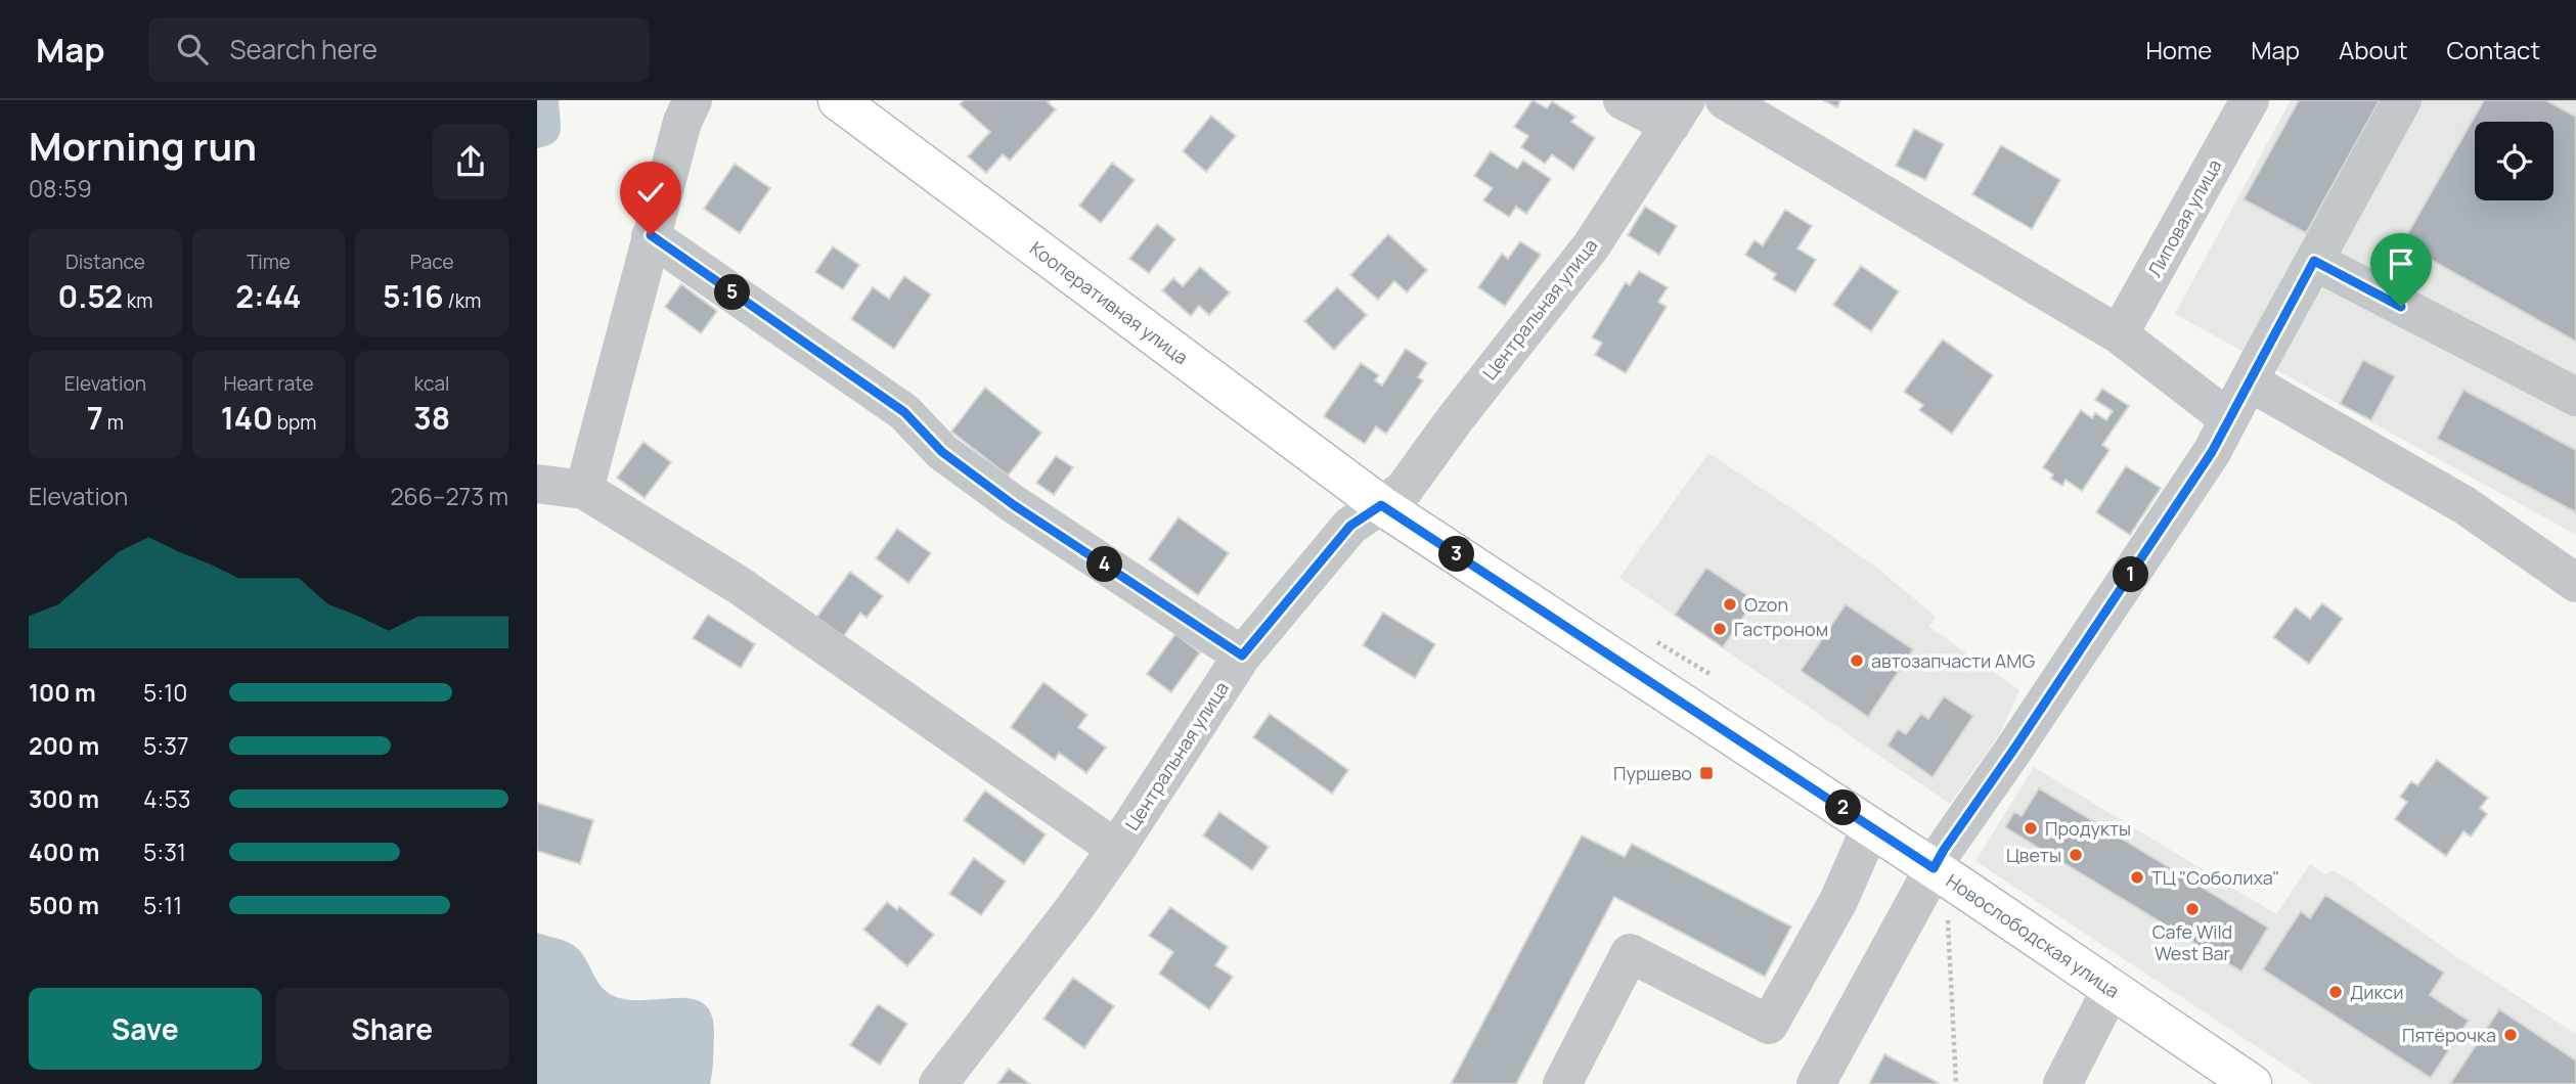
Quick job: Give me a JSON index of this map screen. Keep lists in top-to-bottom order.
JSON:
{
  "streets": {
    "main road": ["Кооперативная улица", "Новослободская улица"],
    "street": ["Липовая улица", "Центральная улица"]
  },
  "crossings": [
    ["Кооперативная улица", "Центральная улица"],
    ["Кооперативная улица", "Новослободская улица"],
    ["Центральная улица", "Новослободская улица"]
  ],
  "places": {
    "other": [
      "Ozon",
      "Гастроном",
      "автозапчасти AMG",
      "Продукты",
      "Цветы",
      "ТЦ \"Соболиха\"",
      "Cafe Wild West Bar",
      "Дикси",
      "Пятёрочка"
    ],
    "transit": ["Пуршево"]
  },
  "page": {
    "header": "Map",
    "search": "Search here",
    "nav": [
      "Home",
      "Map",
      "About",
      "Contact"
    ],
    "heading": ["Morning run", "08:59"],
    "stats": [
      ["Distance", "0.52 km"],
      ["Time", "2:44"],
      ["Pace", "5:16 /km"],
      ["Elevation", "7 m"],
      ["Heart rate", "140 bpm"],
      ["kcal", "38"]
    ],
    "pins": [
      "5",
      "3",
      "4",
      "1",
      "2"
    ],
    "chart": ["Elevation", "266–273 m"],
    "list": [
      {
        "name": "100 m",
        "note": "5:10"
      },
      {
        "name": "200 m",
        "note": "5:37"
      },
      {
        "name": "300 m",
        "note": "4:53"
      },
      {
        "name": "400 m",
        "note": "5:31"
      },
      {
        "name": "500 m",
        "note": "5:11"
      }
    ],
    "buttons": ["Save", "Share"]
  }
}
